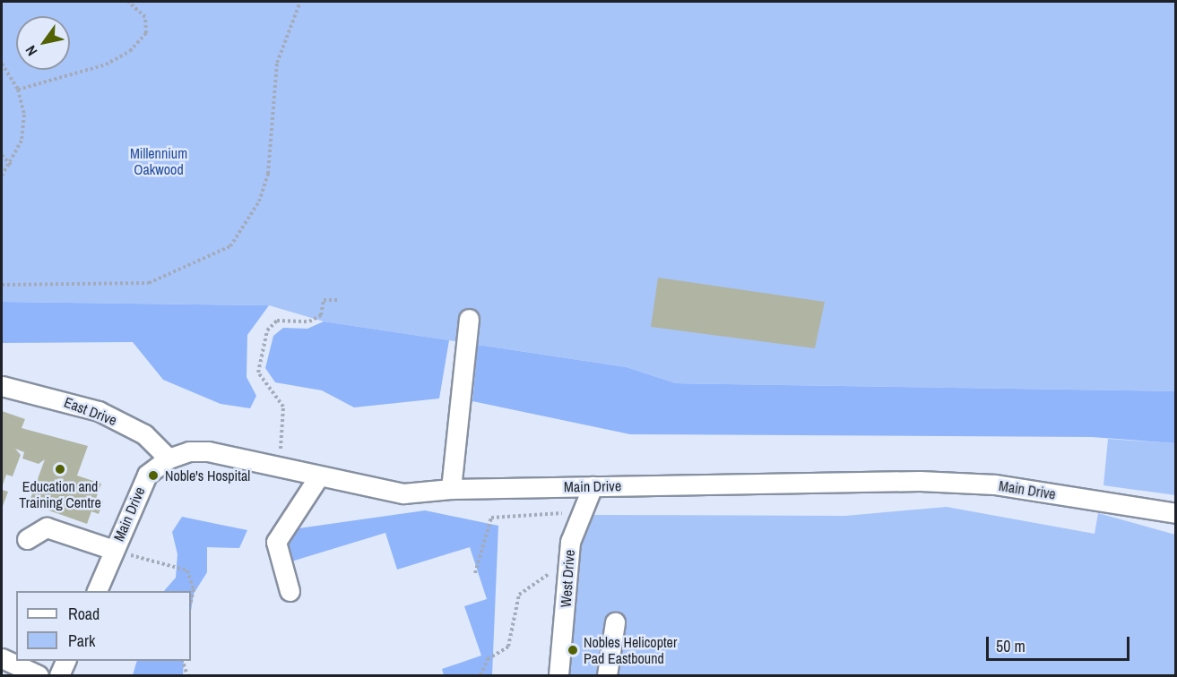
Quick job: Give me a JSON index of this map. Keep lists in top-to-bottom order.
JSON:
{
  "streets": {
    "street": ["East Drive", "Main Drive", "West Drive"]
  },
  "crossings": [
    ["East Drive", "Main Drive"],
    ["Main Drive", "West Drive"]
  ],
  "parks": ["Millennium Oakwood"],
  "places": ["Education and Training Centre", "Noble's Hospital", "Nobles Helicopter Pad Eastbound"],
  "legend": ["Road", "Park"],
  "scale_bar": "50 m",
  "north": "bottom left"
}
